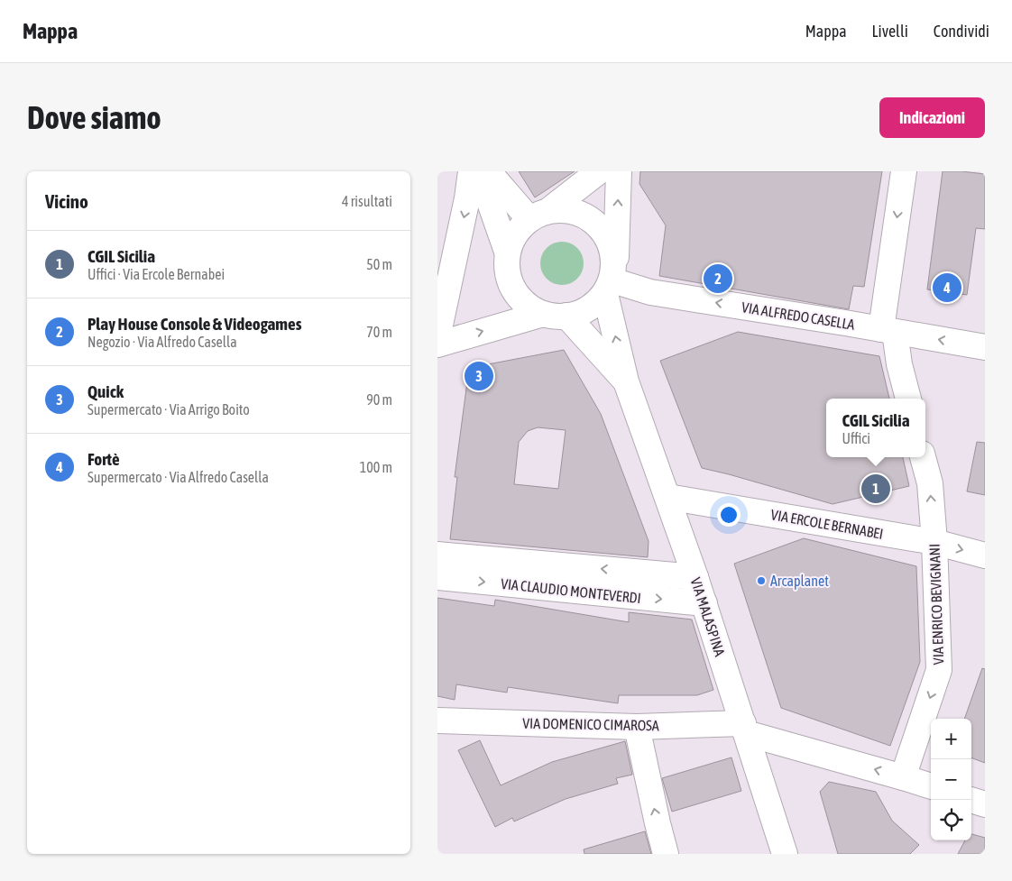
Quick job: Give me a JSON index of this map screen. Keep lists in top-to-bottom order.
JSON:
{
  "streets": {
    "street": [
      "VIA ALFREDO CASELLA",
      "VIA ERCOLE BERNABEI",
      "VIA CLAUDIO MONTEVERDI",
      "VIA ENRICO BEVIGNANI",
      "VIA MALASPINA",
      "VIA DOMENICO CIMAROSA"
    ]
  },
  "crossings": [
    ["VIA ALFREDO CASELLA", "VIA MALASPINA"],
    ["VIA ERCOLE BERNABEI", "VIA ENRICO BEVIGNANI"],
    ["VIA ERCOLE BERNABEI", "VIA MALASPINA"],
    ["VIA CLAUDIO MONTEVERDI", "VIA MALASPINA"],
    ["VIA ENRICO BEVIGNANI", "VIA DOMENICO CIMAROSA"],
    ["VIA MALASPINA", "VIA DOMENICO CIMAROSA"]
  ],
  "one_way": ["VIA ALFREDO CASELLA"],
  "places": ["Arcaplanet"],
  "page": {
    "header": "Mappa",
    "nav": ["Mappa", "Livelli", "Condividi"],
    "buttons": "Indicazioni",
    "title": "Dove siamo",
    "heading": ["Vicino", "4 risultati"],
    "list": [
      {
        "mark": "1",
        "name": "CGIL Sicilia",
        "note": "Uffici · Via Ercole Bernabei",
        "value": "50 m"
      },
      {
        "mark": "2",
        "name": "Play House Console & Videogames",
        "note": "Negozio · Via Alfredo Casella",
        "value": "70 m"
      },
      {
        "mark": "3",
        "name": "Quick",
        "note": "Supermercato · Via Arrigo Boito",
        "value": "90 m"
      },
      {
        "mark": "4",
        "name": "Fortè",
        "note": "Supermercato · Via Alfredo Casella",
        "value": "100 m"
      }
    ],
    "pins": [
      "2",
      "4",
      "3",
      "1"
    ],
    "popup": ["CGIL Sicilia", "Uffici"],
    "map_buttons": ["+", "−"]
  }
}
